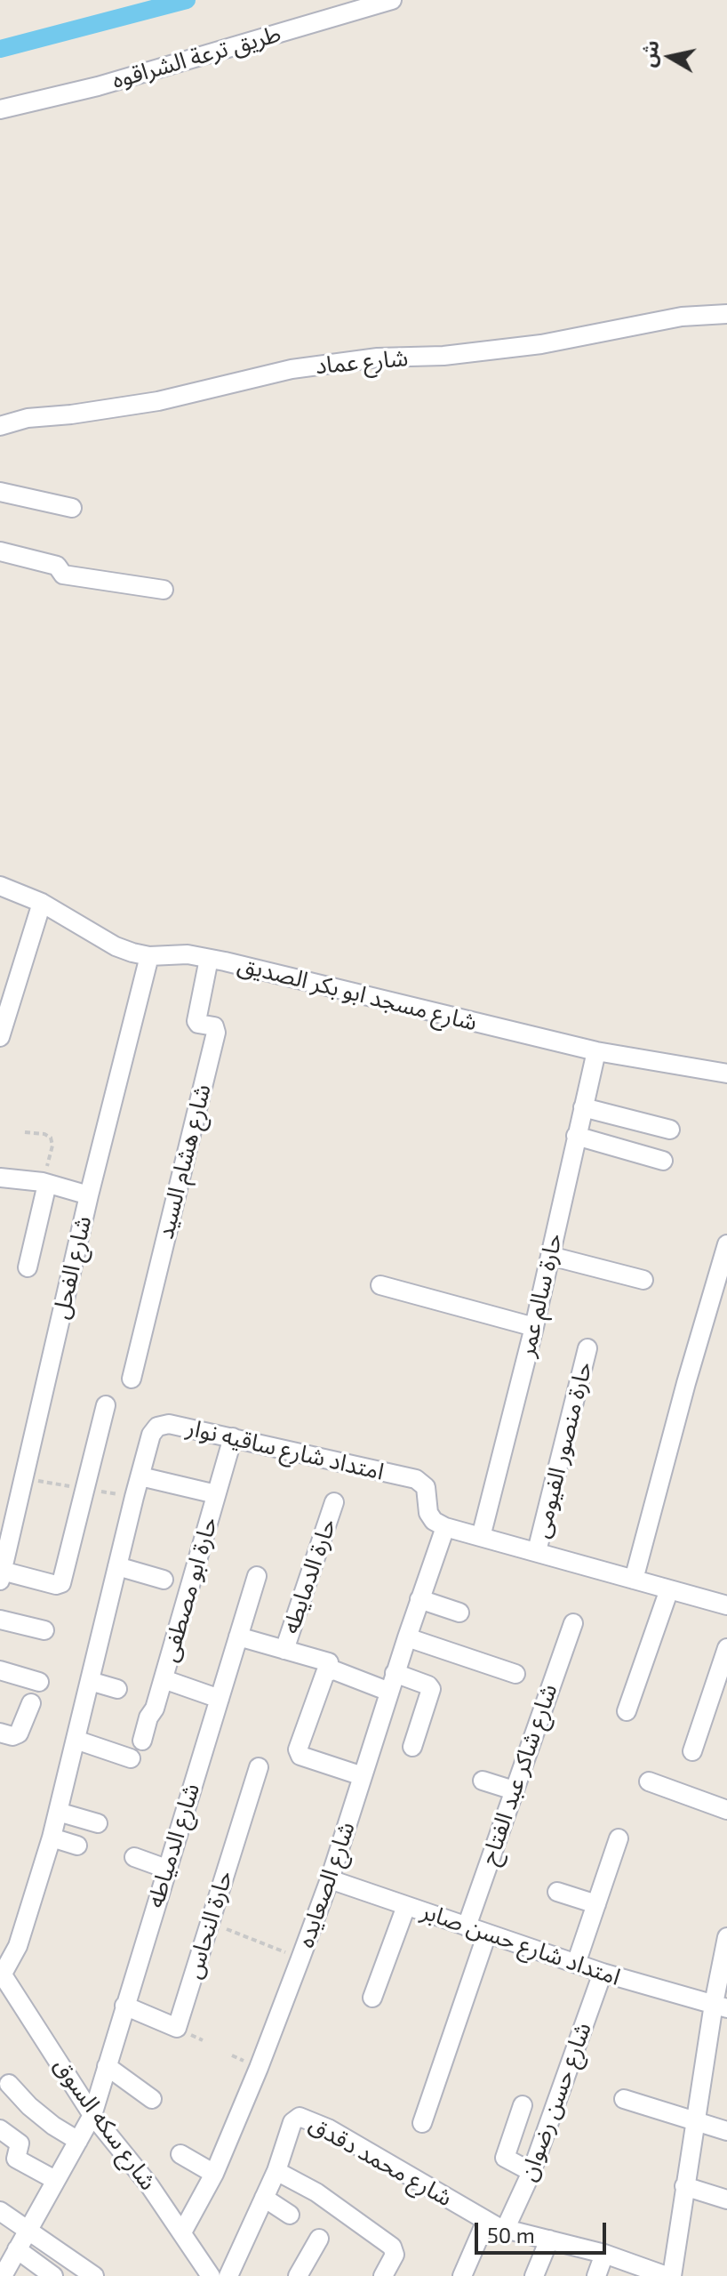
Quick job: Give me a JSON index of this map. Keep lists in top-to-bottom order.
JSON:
{
  "streets": {
    "street": [
      "طريق ترعة الشراقوه",
      "شارع عماد",
      "شارع مسجد ابو بكر الصديق",
      "شارع هشام السيد",
      "شارع الفحل",
      "حارة سالم عمر",
      "امتداد شارع ساقيه نوار",
      "حارة منصور الفيومى",
      "حارة الدمايطه",
      "حارة ابو مصطفى",
      "شارع شاكر عبد الفتاح",
      "شارع الدمياطه",
      "شارع الصعايده",
      "حارة النحاس",
      "امتداد شارع حسن صابر",
      "شارع حسن رضوان",
      "شارع سكه السوق",
      "شارع محمد دقدق"
    ]
  },
  "crossings": [
    ["شارع مسجد ابو بكر الصديق", "شارع هشام السيد"],
    ["شارع مسجد ابو بكر الصديق", "شارع الفحل"],
    ["شارع مسجد ابو بكر الصديق", "حارة سالم عمر"],
    ["امتداد شارع ساقيه نوار", "حارة ابو مصطفى"],
    ["امتداد شارع ساقيه نوار", "شارع الصعايده"],
    ["امتداد شارع ساقيه نوار", "شارع سكه السوق"],
    ["شارع شاكر عبد الفتاح", "امتداد شارع حسن صابر"],
    ["شارع الدمياطه", "حارة النحاس"],
    ["شارع الدمياطه", "شارع سكه السوق"],
    ["شارع الصعايده", "امتداد شارع حسن صابر"],
    ["شارع الصعايده", "شارع سكه السوق"],
    ["امتداد شارع حسن صابر", "شارع حسن رضوان"],
    ["شارع حسن رضوان", "شارع محمد دقدق"]
  ],
  "scale_bar": "50 m",
  "north": "left"
}
